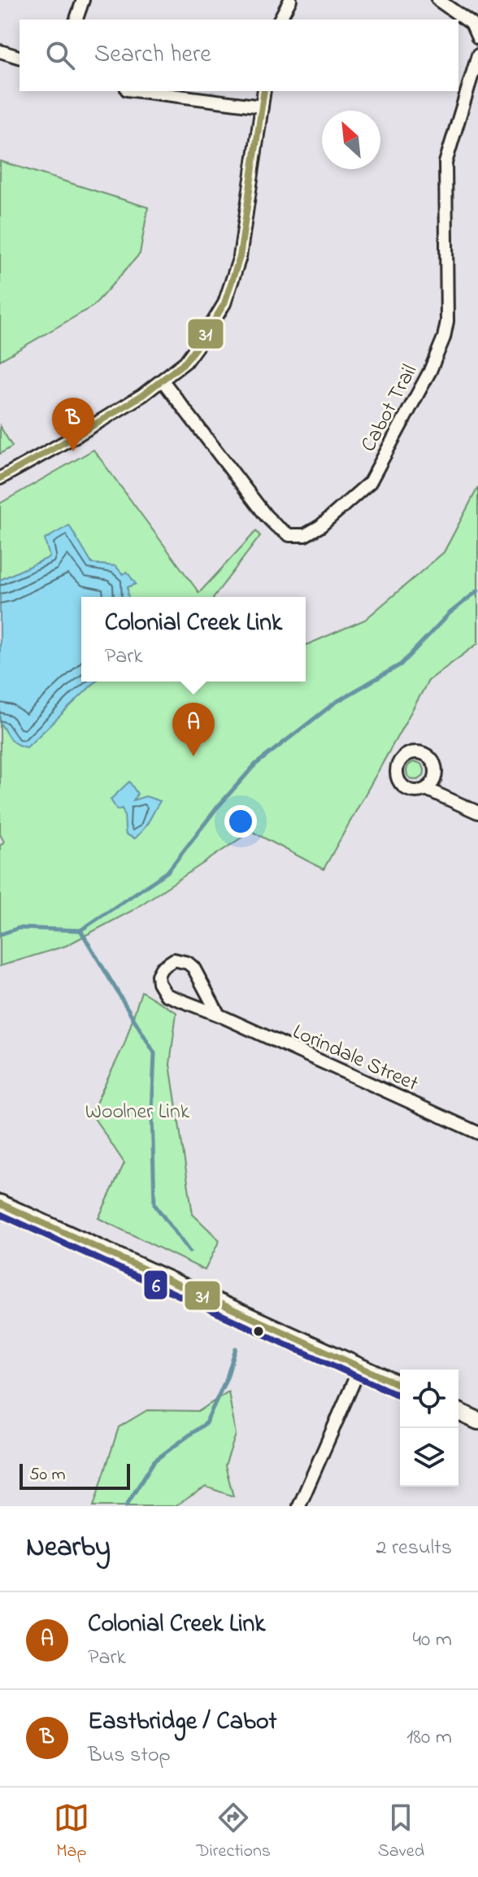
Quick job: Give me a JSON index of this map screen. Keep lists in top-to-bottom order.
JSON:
{
  "streets": {
    "street": ["Cabot Trail", "Lorindale Street"]
  },
  "parks": ["Woolner Link"],
  "lines": ["transit line 31", "transit line 6"],
  "scale_bar": "50 m",
  "north": "top left",
  "page": {
    "search": "Search here",
    "pins": ["B", "A"],
    "popup": ["Colonial Creek Link", "Park"],
    "scale": "50 m",
    "heading": ["Nearby", "2 results"],
    "list": [
      {
        "mark": "A",
        "name": "Colonial Creek Link",
        "note": "Park",
        "value": "40 m"
      },
      {
        "mark": "B",
        "name": "Eastbridge / Cabot",
        "note": "Bus stop",
        "value": "180 m"
      }
    ],
    "nav": ["Map", "Directions", "Saved"]
  }
}
